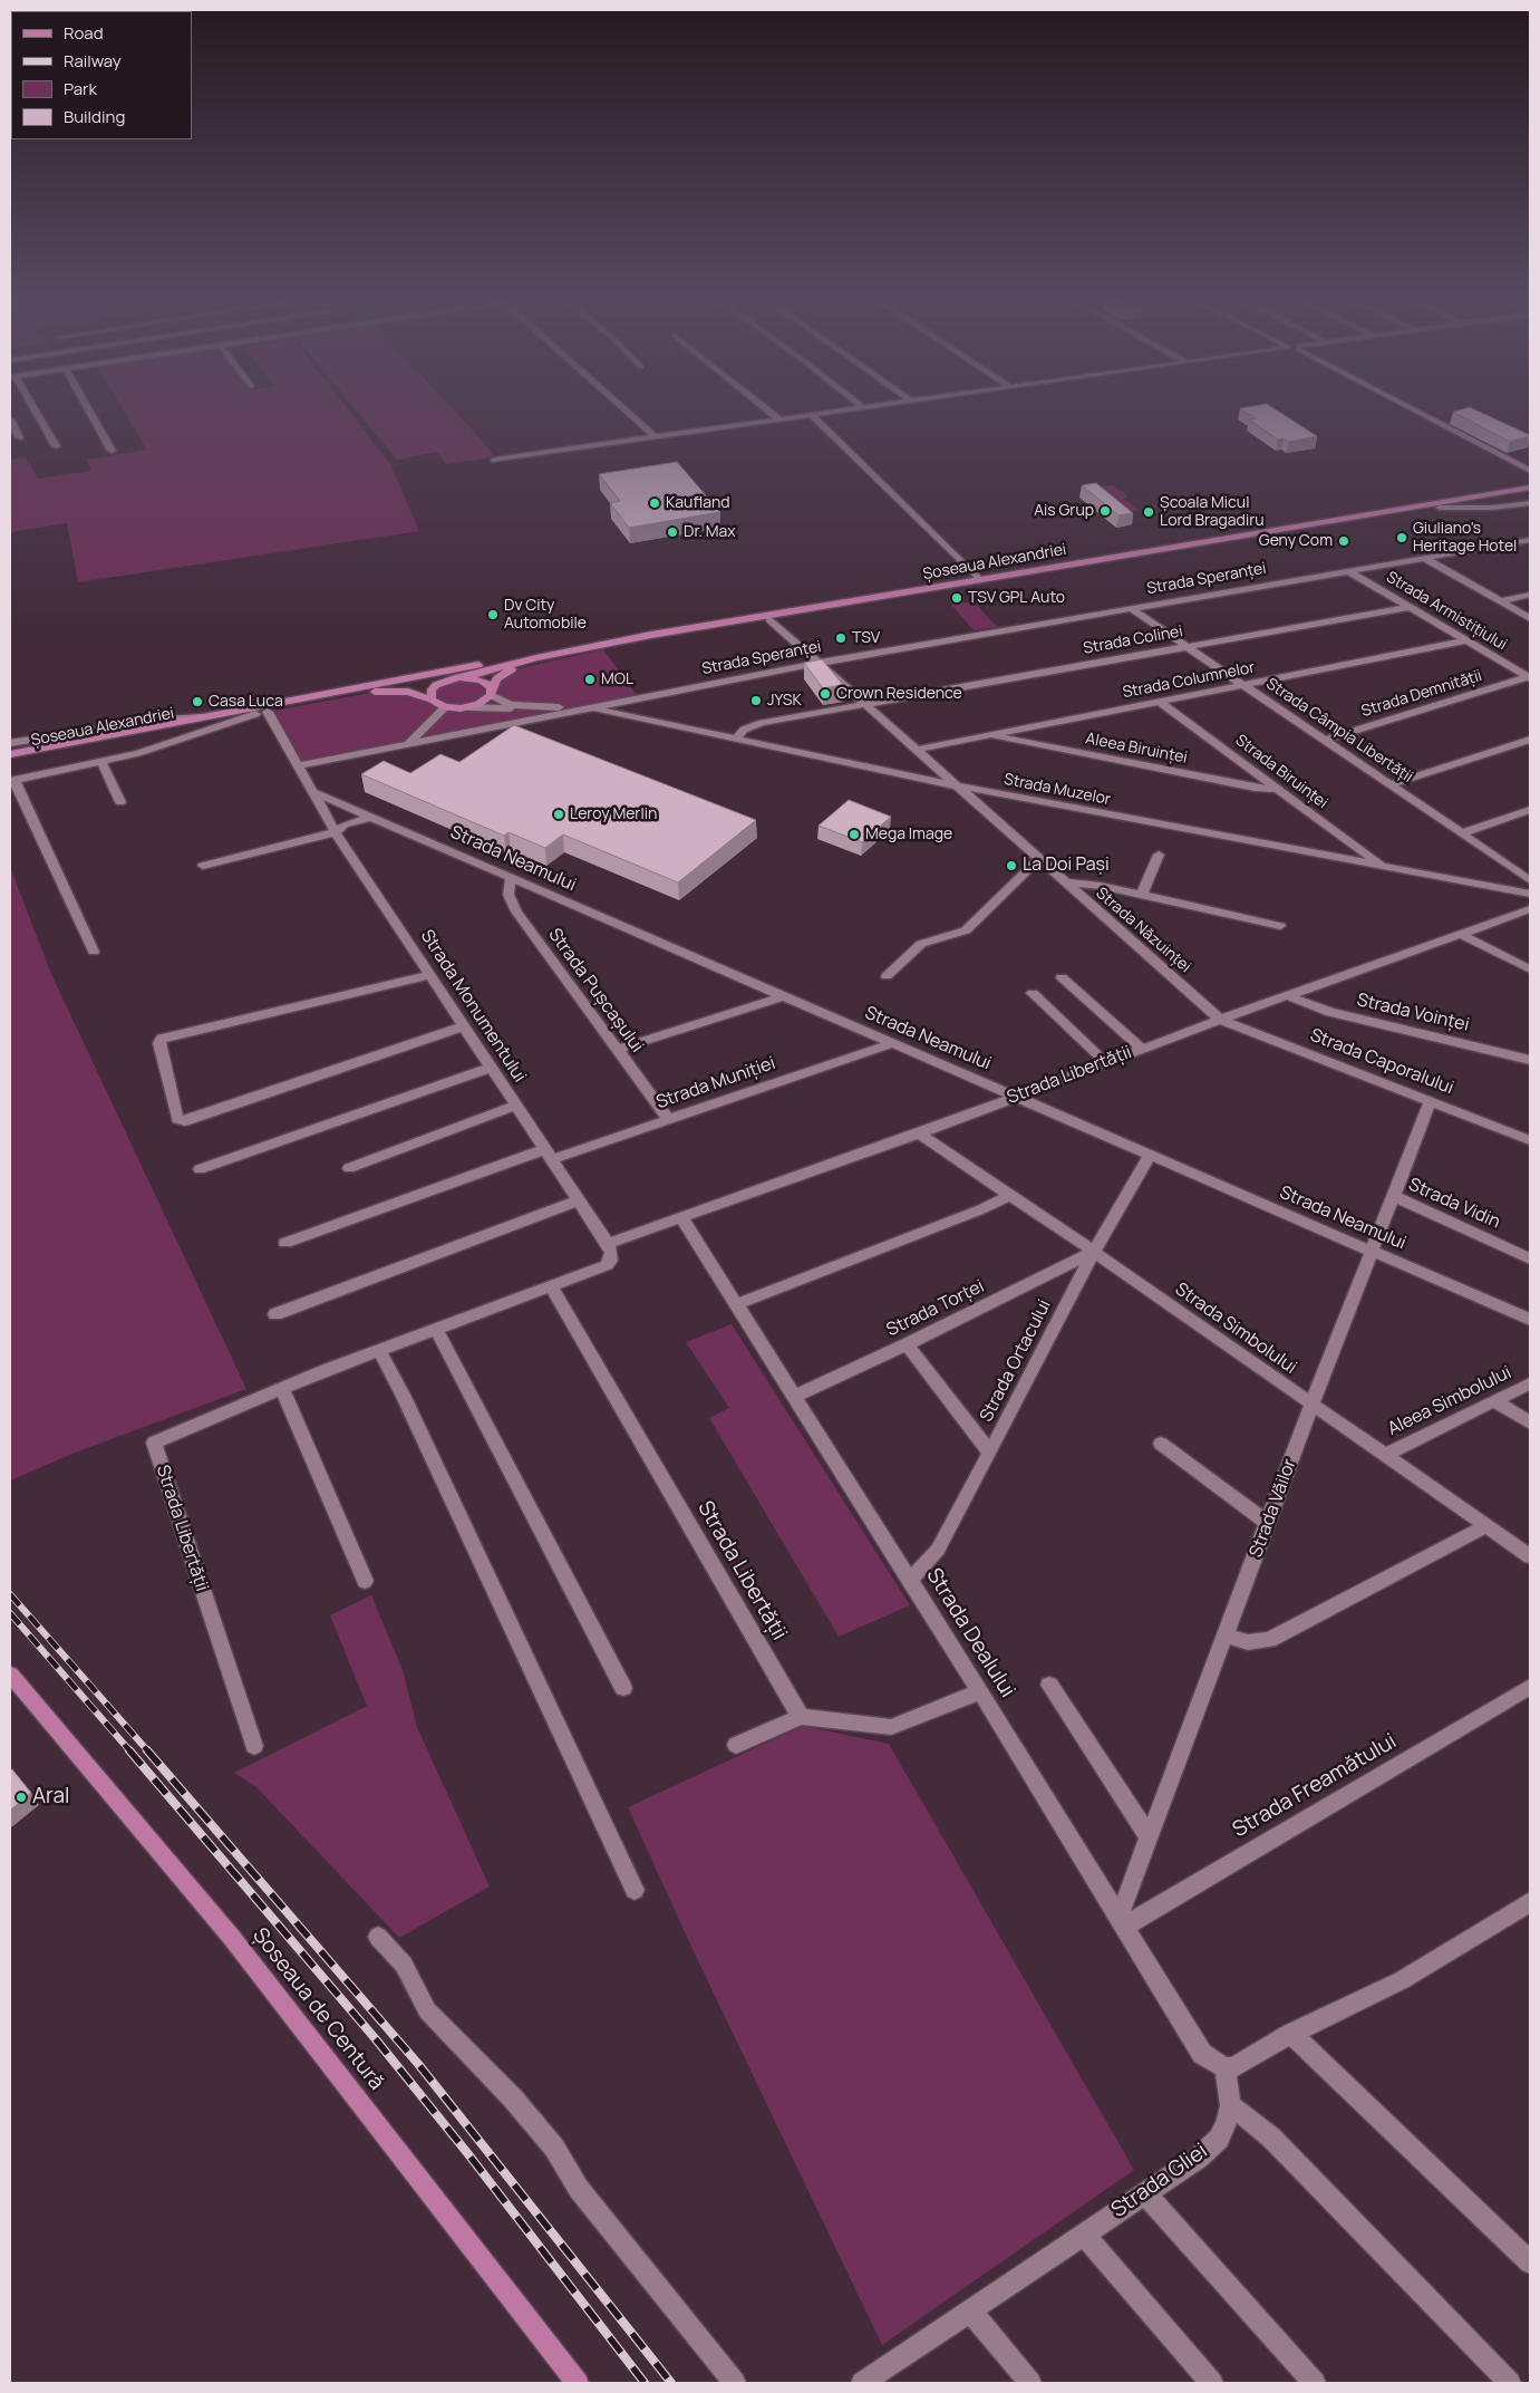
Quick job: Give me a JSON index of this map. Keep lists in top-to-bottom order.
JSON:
{
  "streets": {
    "main road": ["Șoseaua Alexandriei", "Șoseaua de Centură"],
    "street": [
      "Strada Speranței",
      "Strada Armistițiului",
      "Strada Colinei",
      "Strada Columnelor",
      "Strada Demnității",
      "Strada Câmpia Libertății",
      "Aleea Biruinței",
      "Strada Biruinței",
      "Strada Muzelor",
      "Strada Neamului",
      "Strada Năzuinței",
      "Strada Pușcașului",
      "Strada Monumentului",
      "Strada Voinței",
      "Strada Caporalului",
      "Strada Libertății",
      "Strada Muniției",
      "Strada Vidin",
      "Strada Torței",
      "Strada Simbolului",
      "Strada Ortacului",
      "Aleea Simbolului",
      "Strada Văilor",
      "Strada Dealului",
      "Strada Freamătului",
      "Strada Gliei"
    ]
  },
  "crossings": [
    ["Șoseaua Alexandriei", "Strada Năzuinței"],
    ["Șoseaua Alexandriei", "Strada Monumentului"],
    ["Strada Speranței", "Strada Armistițiului"],
    ["Strada Speranței", "Strada Câmpia Libertății"],
    ["Strada Speranței", "Strada Muzelor"],
    ["Strada Speranței", "Strada Năzuinței"],
    ["Strada Speranței", "Strada Monumentului"],
    ["Strada Armistițiului", "Strada Colinei"],
    ["Strada Armistițiului", "Strada Columnelor"],
    ["Strada Armistițiului", "Strada Demnității"],
    ["Strada Colinei", "Strada Câmpia Libertății"],
    ["Strada Colinei", "Strada Muzelor"],
    ["Strada Colinei", "Strada Năzuinței"],
    ["Strada Columnelor", "Strada Câmpia Libertății"],
    ["Strada Columnelor", "Aleea Biruinței"],
    ["Strada Columnelor", "Strada Biruinței"],
    ["Strada Columnelor", "Strada Năzuinței"],
    ["Strada Demnității", "Strada Câmpia Libertății"],
    ["Aleea Biruinței", "Strada Biruinței"],
    ["Strada Biruinței", "Strada Muzelor"],
    ["Strada Muzelor", "Strada Năzuinței"],
    ["Strada Neamului", "Strada Pușcașului"],
    ["Strada Neamului", "Strada Monumentului"],
    ["Strada Neamului", "Strada Libertății"],
    ["Strada Neamului", "Strada Muniției"],
    ["Strada Neamului", "Strada Ortacului"],
    ["Strada Neamului", "Strada Văilor"],
    ["Strada Năzuinței", "Strada Caporalului"],
    ["Strada Năzuinței", "Strada Libertății"],
    ["Strada Pușcașului", "Strada Muniției"],
    ["Strada Monumentului", "Strada Libertății"],
    ["Strada Monumentului", "Strada Muniției"],
    ["Strada Voinței", "Strada Libertății"],
    ["Strada Caporalului", "Strada Libertății"],
    ["Strada Caporalului", "Strada Văilor"],
    ["Strada Libertății", "Strada Simbolului"],
    ["Strada Libertății", "Strada Dealului"],
    ["Strada Vidin", "Strada Văilor"],
    ["Strada Torței", "Strada Simbolului"],
    ["Strada Torței", "Strada Ortacului"],
    ["Strada Torței", "Strada Dealului"],
    ["Strada Simbolului", "Strada Ortacului"],
    ["Strada Simbolului", "Aleea Simbolului"],
    ["Strada Simbolului", "Strada Văilor"],
    ["Strada Ortacului", "Strada Dealului"],
    ["Strada Văilor", "Strada Dealului"],
    ["Strada Văilor", "Strada Freamătului"],
    ["Strada Dealului", "Strada Freamătului"],
    ["Strada Dealului", "Strada Gliei"]
  ],
  "places": [
    "Kaufland",
    "Ais Grup",
    "Școala Micul Lord Bragadiru",
    "Dr. Max",
    "Giuliano's Heritage Hotel",
    "Geny Com",
    "TSV GPL Auto",
    "Dv City Automobile",
    "TSV",
    "MOL",
    "Crown Residence",
    "JYSK",
    "Casa Luca",
    "Leroy Merlin",
    "Mega Image",
    "La Doi Pași",
    "Aral"
  ],
  "legend": [
    "Road",
    "Railway",
    "Park",
    "Building"
  ]
}
